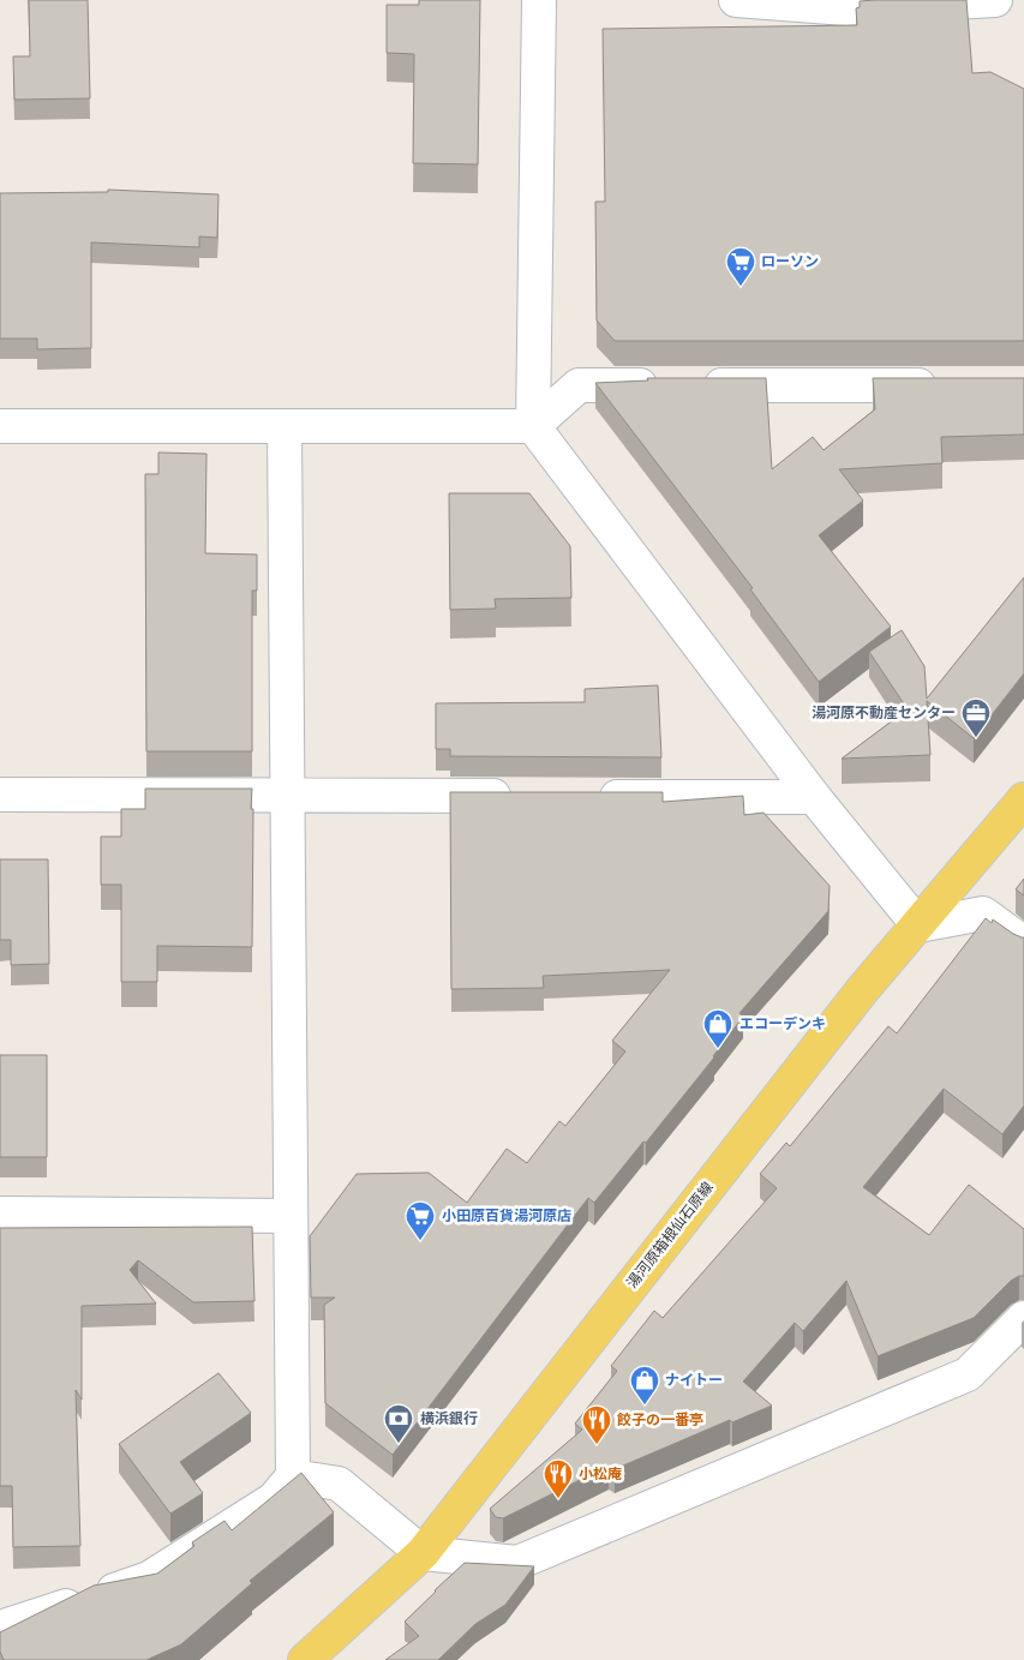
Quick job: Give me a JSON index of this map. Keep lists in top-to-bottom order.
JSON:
{
  "streets": {
    "main road": ["湯河原箱根仙石原線"]
  },
  "places": {
    "supermarket": ["ローソン", "小田原百貨湯河原店"],
    "office": ["湯河原不動産センター"],
    "shop": ["エコーデンキ", "ナイトー"],
    "bank": ["横浜銀行"],
    "restaurant": ["餃子の一番亭", "小松庵"]
  }
}
